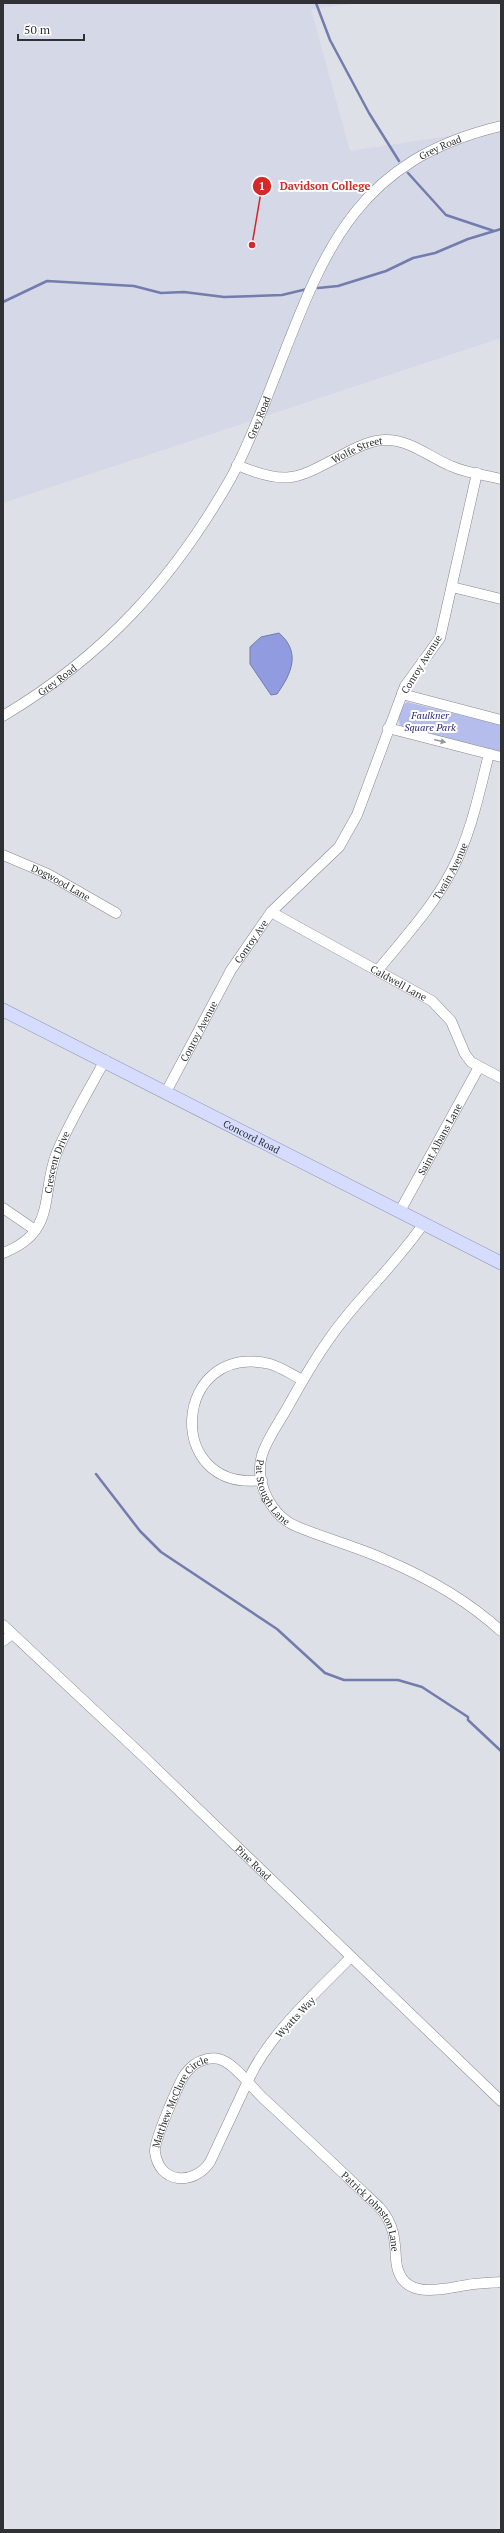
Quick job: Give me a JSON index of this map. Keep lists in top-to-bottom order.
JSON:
{
  "streets": {
    "main road": ["Concord Road"],
    "street": [
      "Grey Road",
      "Wolfe Street",
      "Conroy Avenue",
      "Twain Avenue",
      "Dogwood Lane",
      "Conroy Ave",
      "Caldwell Lane",
      "Saint Albans Lane",
      "Crescent Drive",
      "Pat Stough Lane",
      "Pine Road",
      "Wyatts Way",
      "Matthew McClure Circle",
      "Patrick Johnston Lane"
    ]
  },
  "crossings": [
    ["Grey Road", "Wolfe Street"],
    ["Wolfe Street", "Conroy Avenue"],
    ["Conroy Avenue", "Conroy Ave"],
    ["Conroy Avenue", "Caldwell Lane"],
    ["Conroy Avenue", "Concord Road"],
    ["Twain Avenue", "Caldwell Lane"],
    ["Conroy Ave", "Caldwell Lane"],
    ["Caldwell Lane", "Saint Albans Lane"],
    ["Concord Road", "Saint Albans Lane"],
    ["Concord Road", "Crescent Drive"],
    ["Concord Road", "Pat Stough Lane"],
    ["Pine Road", "Wyatts Way"],
    ["Wyatts Way", "Matthew McClure Circle"],
    ["Wyatts Way", "Patrick Johnston Lane"],
    ["Matthew McClure Circle", "Patrick Johnston Lane"]
  ],
  "parks": ["Faulkner Square Park"],
  "places": ["Davidson College"],
  "scale_bar": "50 m"
}
